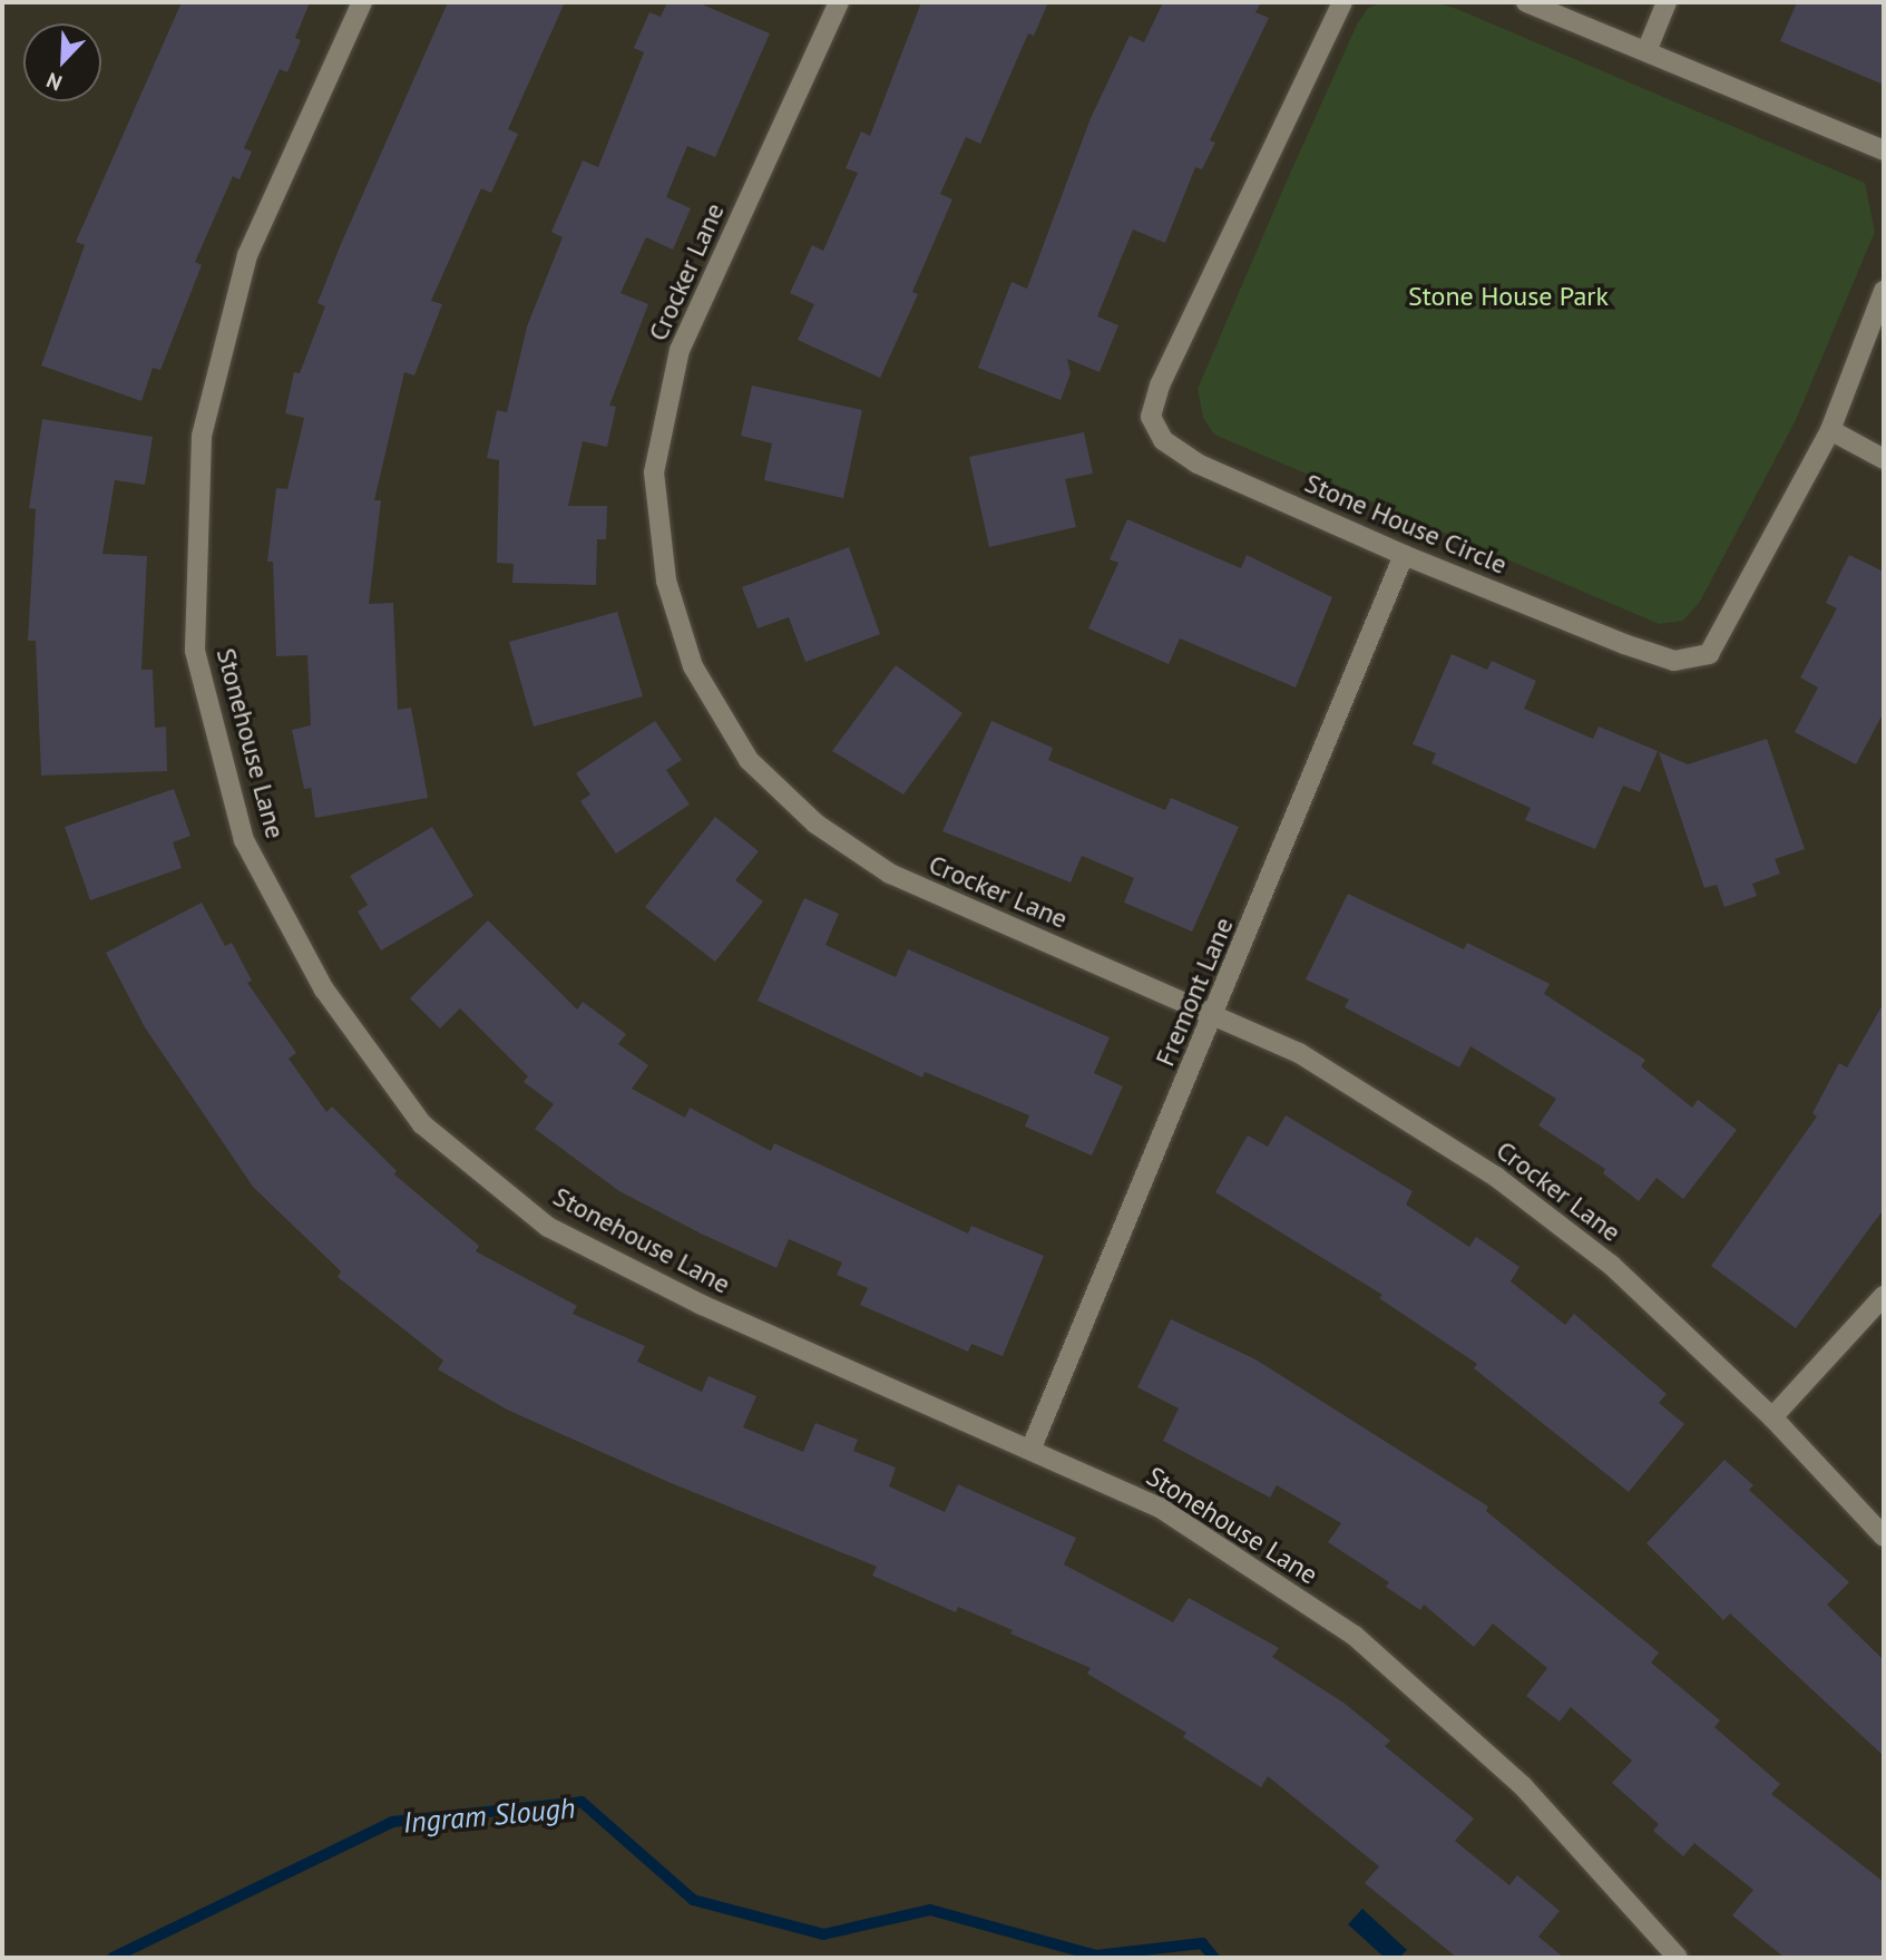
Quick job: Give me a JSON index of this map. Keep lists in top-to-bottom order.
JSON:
{
  "streets": {
    "street": [
      "Crocker Lane",
      "Stone House Circle",
      "Stonehouse Lane",
      "Fremont Lane"
    ]
  },
  "crossings": [
    ["Crocker Lane", "Fremont Lane"],
    ["Stone House Circle", "Fremont Lane"],
    ["Stonehouse Lane", "Fremont Lane"]
  ],
  "water": ["Ingram Slough"],
  "parks": ["Stone House Park"],
  "north": "bottom left"
}
